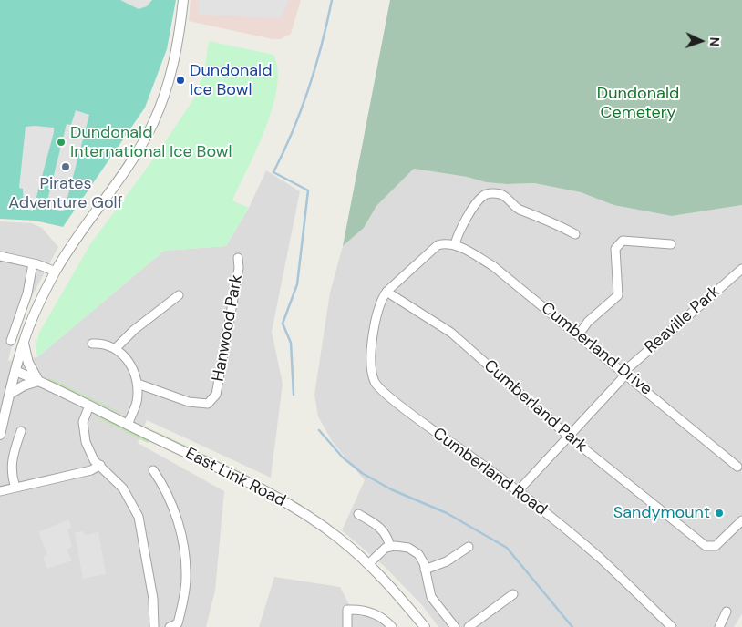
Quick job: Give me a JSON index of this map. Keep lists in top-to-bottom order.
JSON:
{
  "streets": {
    "street": [
      "Reaville Park",
      "Hanwood Park",
      "Cumberland Drive",
      "Cumberland Park",
      "Cumberland Road",
      "East Link Road"
    ]
  },
  "crossings": [
    ["Reaville Park", "Cumberland Drive"],
    ["Reaville Park", "Cumberland Park"],
    ["Reaville Park", "Cumberland Road"],
    ["Cumberland Park", "Cumberland Road"]
  ],
  "parks": ["Dundonald Cemetery"],
  "places": [
    "Dundonald Ice Bowl",
    "Dundonald International Ice Bowl",
    "Pirates Adventure Golf",
    "Sandymount"
  ],
  "north": "right"
}
